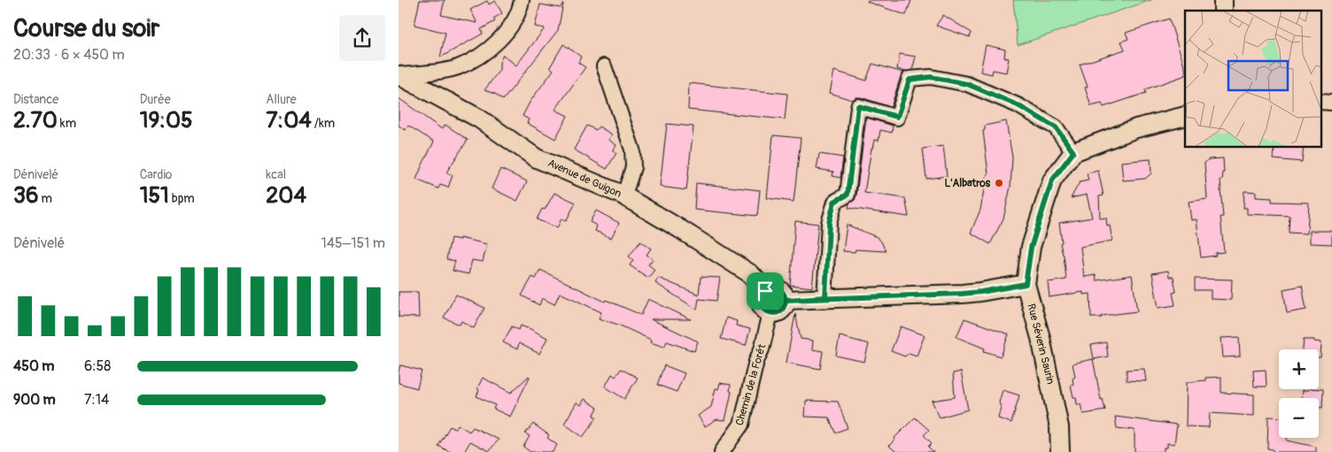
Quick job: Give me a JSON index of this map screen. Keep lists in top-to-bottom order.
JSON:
{
  "streets": {
    "street": ["Avenue de Guigon", "Rue Séverin Saurin", "Chemin de la Forêt"]
  },
  "crossings": [
    ["Avenue de Guigon", "Chemin de la Forêt"]
  ],
  "places": ["L'Albatros"],
  "page": {
    "heading": ["Course du soir", "20:33 · 6 × 450 m"],
    "stats": [
      ["Distance", "2.70 km"],
      ["Durée", "19:05"],
      ["Allure", "7:04 /km"],
      ["Dénivelé", "36 m"],
      ["Cardio", "151 bpm"],
      ["kcal", "204"]
    ],
    "chart": ["Dénivelé", "145–151 m"],
    "list": [
      {
        "name": "450 m",
        "note": "6:58"
      },
      {
        "name": "900 m",
        "note": "7:14"
      }
    ],
    "map_buttons": ["+", "−"]
  }
}
